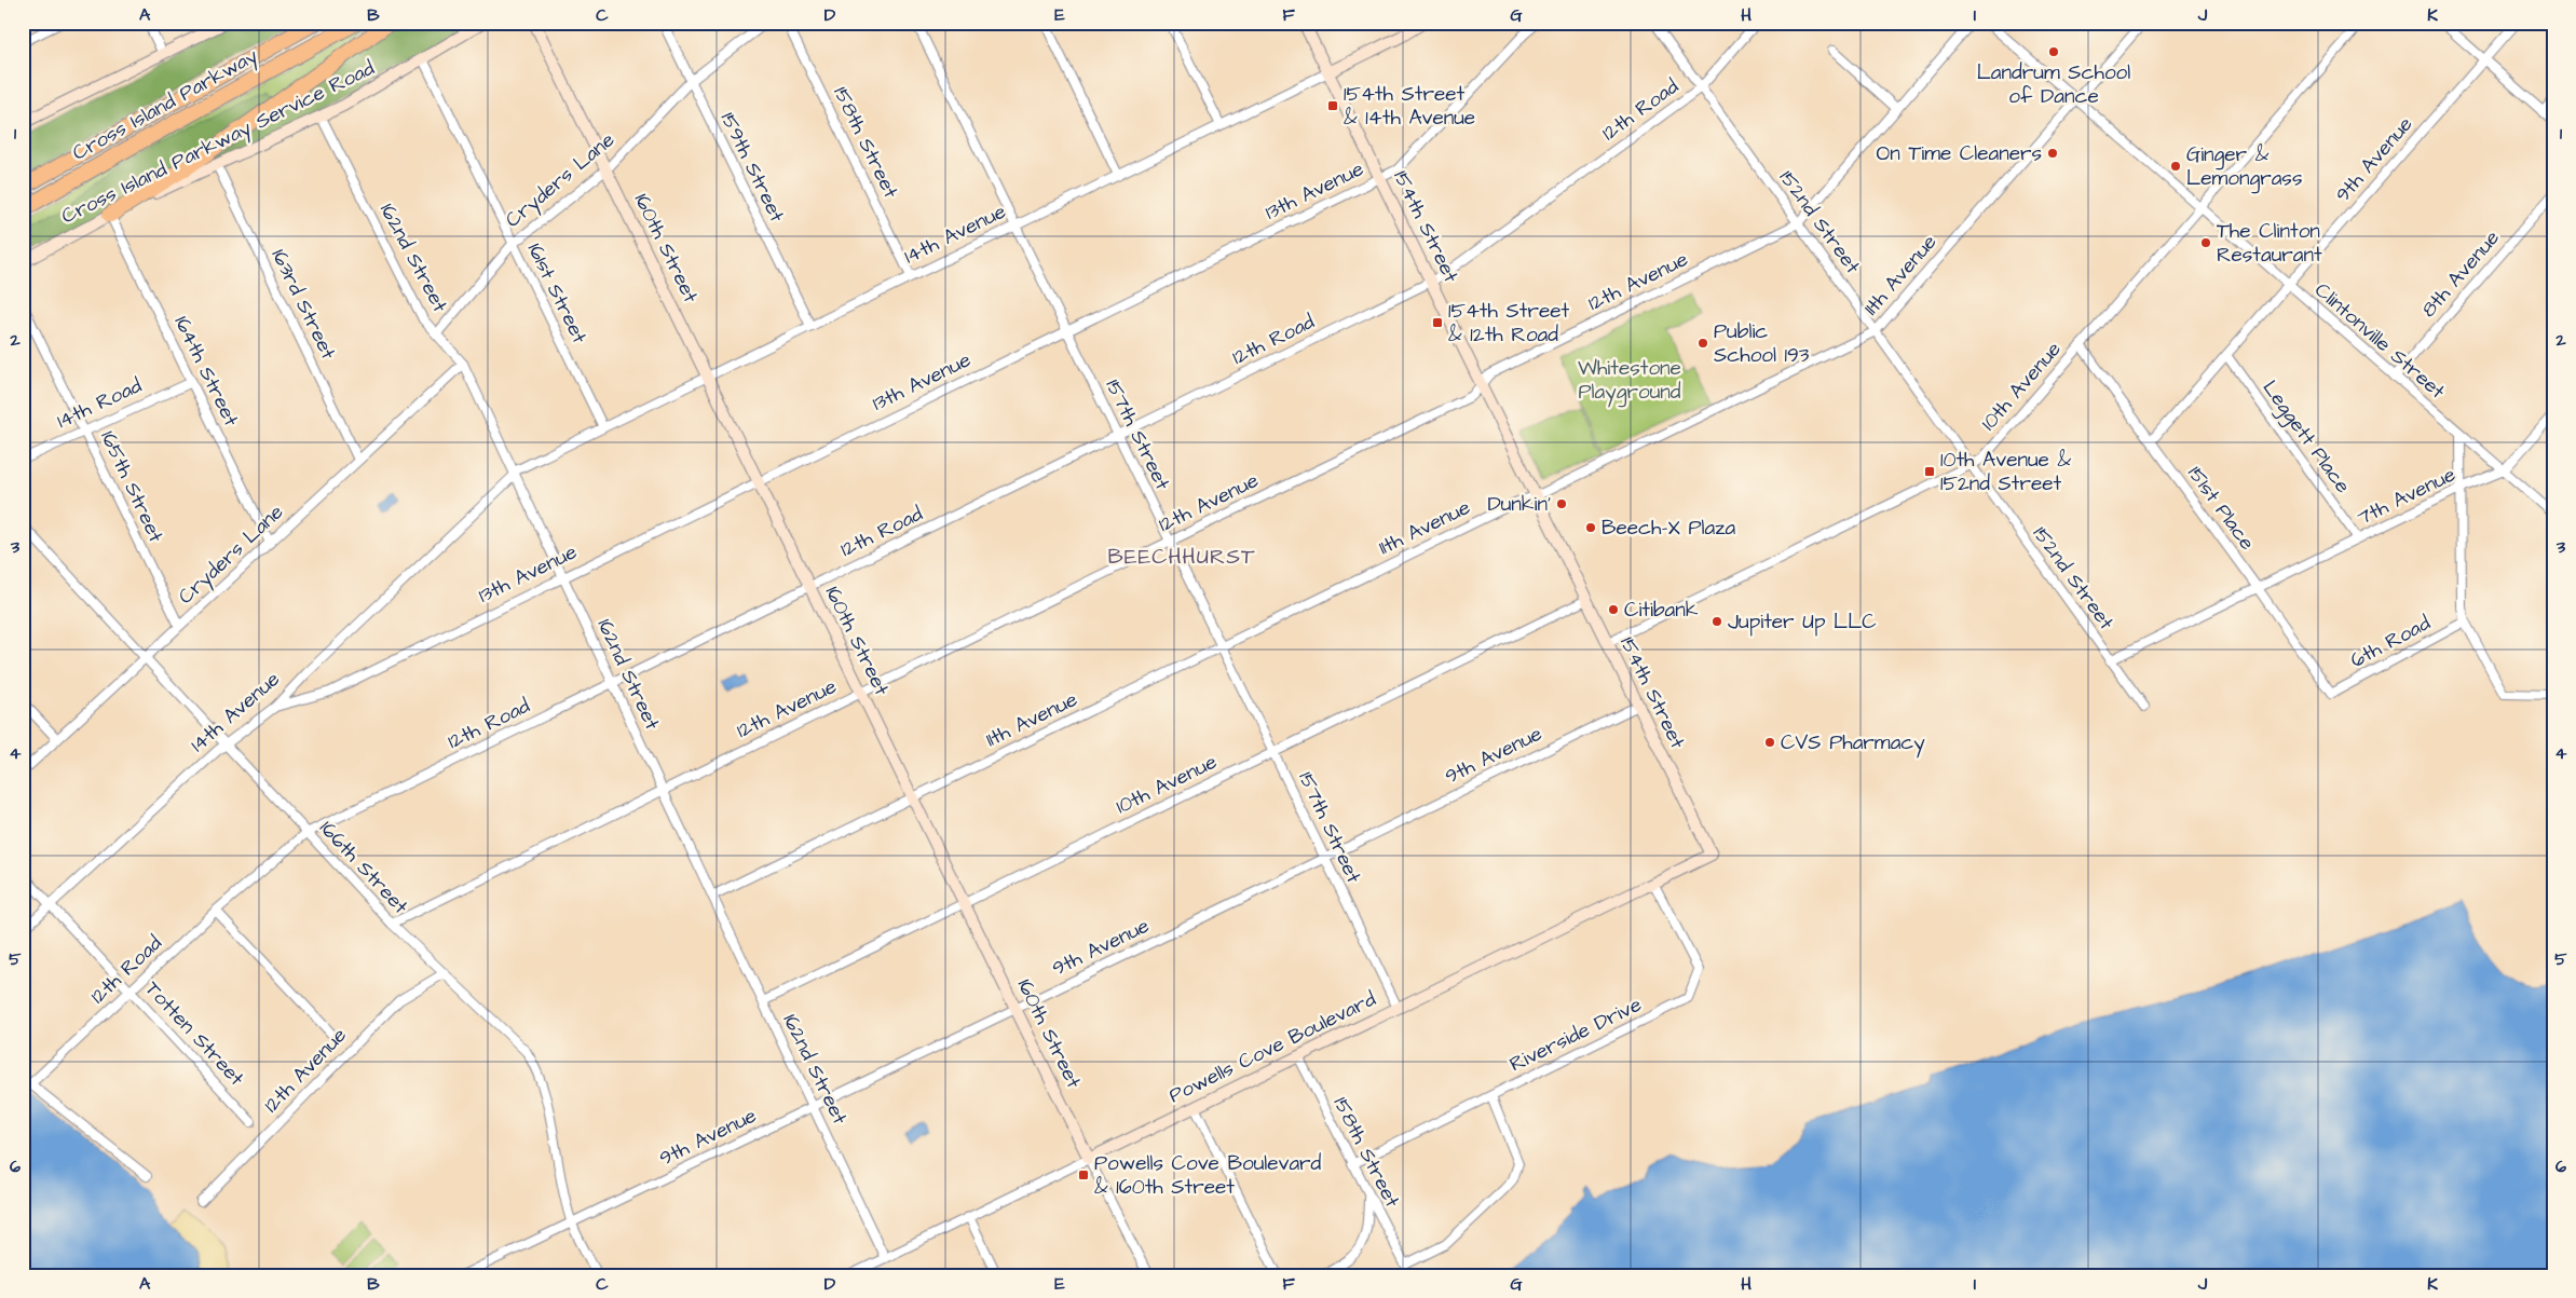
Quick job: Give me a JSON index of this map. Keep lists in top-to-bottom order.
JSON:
{
  "streets": {
    "highway": ["Cross Island Parkway"],
    "street": [
      "12th Road",
      "Cross Island Parkway Service Road",
      "158th Street",
      "9th Avenue",
      "159th Street",
      "Cryders Lane",
      "13th Avenue",
      "152nd Street",
      "154th Street",
      "14th Avenue",
      "160th Street",
      "162nd Street",
      "8th Avenue",
      "11th Avenue",
      "12th Avenue",
      "161st Street",
      "163rd Street",
      "Clintonville Street",
      "164th Street",
      "10th Avenue",
      "14th Road",
      "157th Street",
      "Leggett Place",
      "165th Street",
      "7th Avenue",
      "151st Place",
      "6th Road",
      "166th Street",
      "Totten Street",
      "Riverside Drive",
      "Powells Cove Boulevard"
    ]
  },
  "crossings": [
    ["12th Road", "152nd Street"],
    ["12th Road", "154th Street"],
    ["12th Road", "160th Street"],
    ["12th Road", "162nd Street"],
    ["12th Road", "157th Street"],
    ["12th Road", "166th Street"],
    ["12th Road", "Totten Street"],
    ["Cross Island Parkway Service Road", "162nd Street"],
    ["Cross Island Parkway Service Road", "161st Street"],
    ["Cross Island Parkway Service Road", "163rd Street"],
    ["Cross Island Parkway Service Road", "164th Street"],
    ["158th Street", "14th Avenue"],
    ["158th Street", "Riverside Drive"],
    ["158th Street", "Powells Cove Boulevard"],
    ["9th Avenue", "154th Street"],
    ["9th Avenue", "160th Street"],
    ["9th Avenue", "162nd Street"],
    ["9th Avenue", "Clintonville Street"],
    ["9th Avenue", "157th Street"],
    ["9th Avenue", "Leggett Place"],
    ["9th Avenue", "151st Place"],
    ["9th Avenue", "166th Street"],
    ["159th Street", "Cryders Lane"],
    ["159th Street", "14th Avenue"],
    ["Cryders Lane", "160th Street"],
    ["Cryders Lane", "162nd Street"],
    ["Cryders Lane", "161st Street"],
    ["Cryders Lane", "163rd Street"],
    ["Cryders Lane", "164th Street"],
    ["Cryders Lane", "165th Street"],
    ["Cryders Lane", "166th Street"],
    ["13th Avenue", "154th Street"],
    ["13th Avenue", "14th Avenue"],
    ["13th Avenue", "160th Street"],
    ["13th Avenue", "162nd Street"],
    ["13th Avenue", "157th Street"],
    ["152nd Street", "11th Avenue"],
    ["152nd Street", "12th Avenue"],
    ["152nd Street", "10th Avenue"],
    ["154th Street", "14th Avenue"],
    ["154th Street", "11th Avenue"],
    ["154th Street", "12th Avenue"],
    ["154th Street", "10th Avenue"],
    ["154th Street", "Powells Cove Boulevard"],
    ["14th Avenue", "160th Street"],
    ["14th Avenue", "162nd Street"],
    ["14th Avenue", "161st Street"],
    ["14th Avenue", "157th Street"],
    ["14th Avenue", "166th Street"],
    ["14th Avenue", "Totten Street"],
    ["160th Street", "11th Avenue"],
    ["160th Street", "12th Avenue"],
    ["160th Street", "10th Avenue"],
    ["160th Street", "Powells Cove Boulevard"],
    ["162nd Street", "11th Avenue"],
    ["162nd Street", "12th Avenue"],
    ["162nd Street", "10th Avenue"],
    ["162nd Street", "Powells Cove Boulevard"],
    ["8th Avenue", "Clintonville Street"],
    ["11th Avenue", "Clintonville Street"],
    ["11th Avenue", "157th Street"],
    ["12th Avenue", "157th Street"],
    ["12th Avenue", "166th Street"],
    ["Clintonville Street", "10th Avenue"],
    ["Clintonville Street", "7th Avenue"],
    ["164th Street", "14th Road"],
    ["10th Avenue", "157th Street"],
    ["10th Avenue", "151st Place"],
    ["14th Road", "165th Street"],
    ["157th Street", "Powells Cove Boulevard"],
    ["Leggett Place", "7th Avenue"],
    ["7th Avenue", "151st Place"],
    ["151st Place", "6th Road"],
    ["Riverside Drive", "Powells Cove Boulevard"]
  ],
  "districts": ["BEECHHURST"],
  "parks": ["Whitestone Playground"],
  "places": {
    "other": [
      "Landrum School of Dance",
      "On Time Cleaners",
      "Ginger & Lemongrass",
      "The Clinton Restaurant",
      "Public School 193",
      "Dunkin'",
      "Beech-X Plaza",
      "Citibank",
      "Jupiter Up LLC",
      "CVS Pharmacy"
    ],
    "transit": [
      "154th Street & 14th Avenue",
      "154th Street & 12th Road",
      "10th Avenue & 152nd Street",
      "Powells Cove Boulevard & 160th Street"
    ]
  },
  "grid": {
    "columns": [
      "A",
      "B",
      "C",
      "D",
      "E",
      "F",
      "G",
      "H",
      "I",
      "J",
      "K"
    ],
    "rows": [
      "1",
      "2",
      "3",
      "4",
      "5",
      "6"
    ]
  }
}
